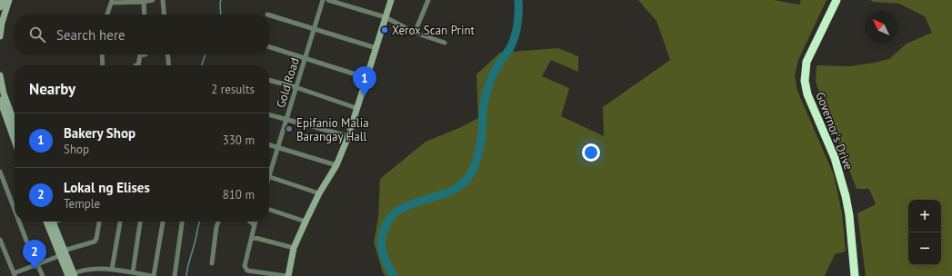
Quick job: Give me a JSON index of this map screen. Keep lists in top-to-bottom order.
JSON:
{
  "streets": {
    "highway": ["Governor's Drive"],
    "street": ["Gold Road"]
  },
  "places": ["Xerox Scan Print", "Epifanio Malia Barangay Hall"],
  "north": "top left",
  "page": {
    "search": "Search here",
    "heading": ["Nearby", "2 results"],
    "pins": ["1", "2"],
    "list": [
      {
        "mark": "1",
        "name": "Bakery Shop",
        "note": "Shop",
        "value": "330 m"
      },
      {
        "mark": "2",
        "name": "Lokal ng Elises",
        "note": "Temple",
        "value": "810 m"
      }
    ],
    "map_buttons": ["+", "−"]
  }
}
